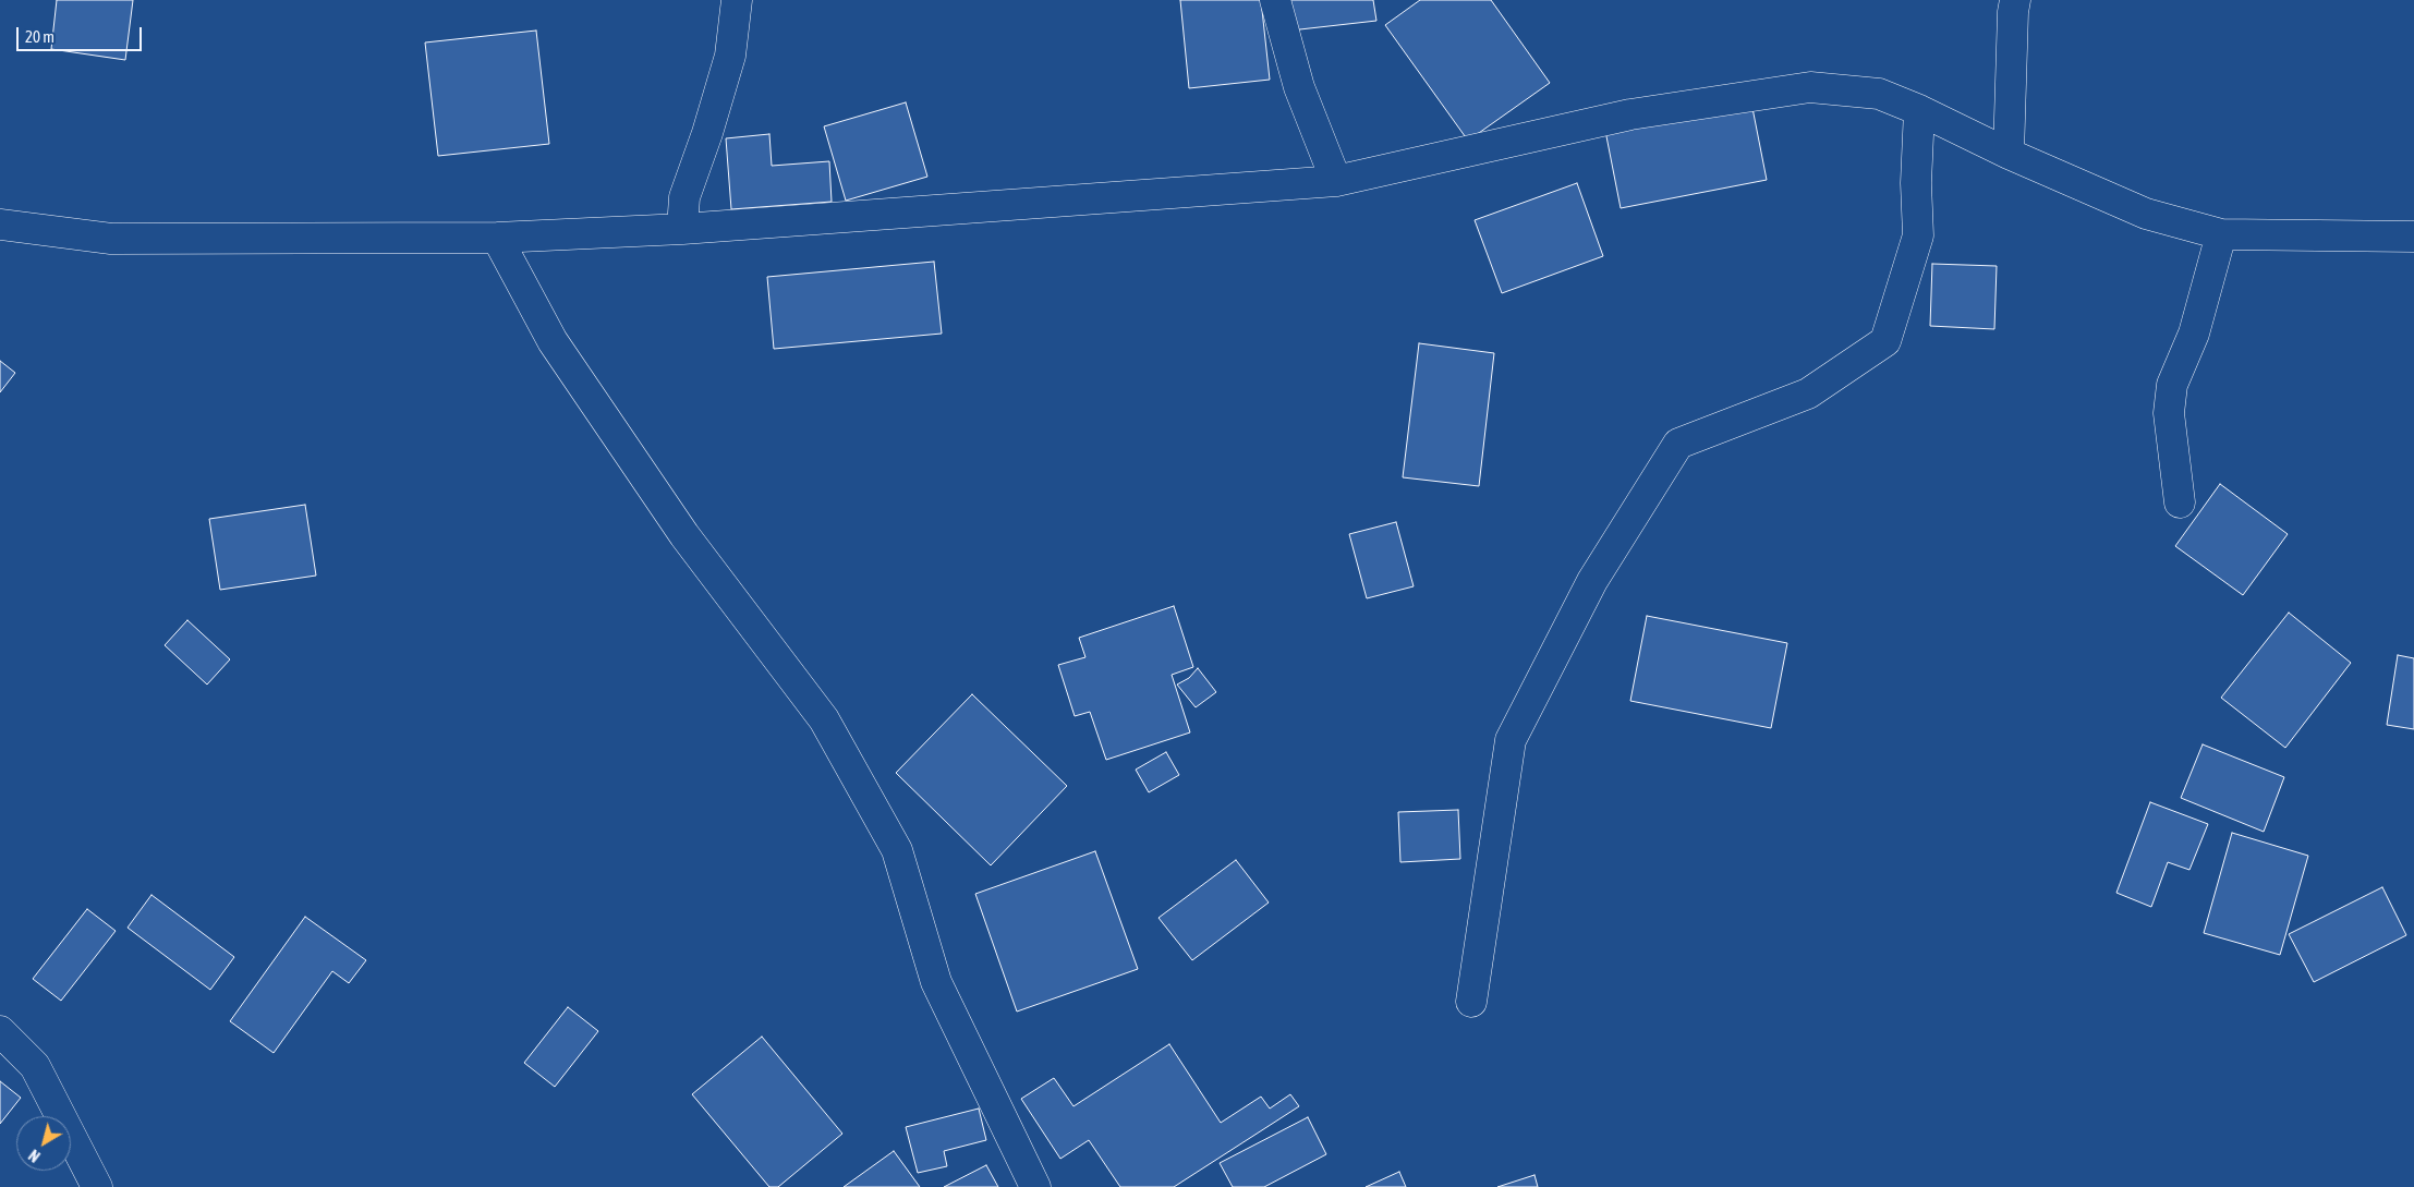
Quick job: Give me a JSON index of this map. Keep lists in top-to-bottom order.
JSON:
{
  "scale_bar": "20 m",
  "north": "bottom left"
}
